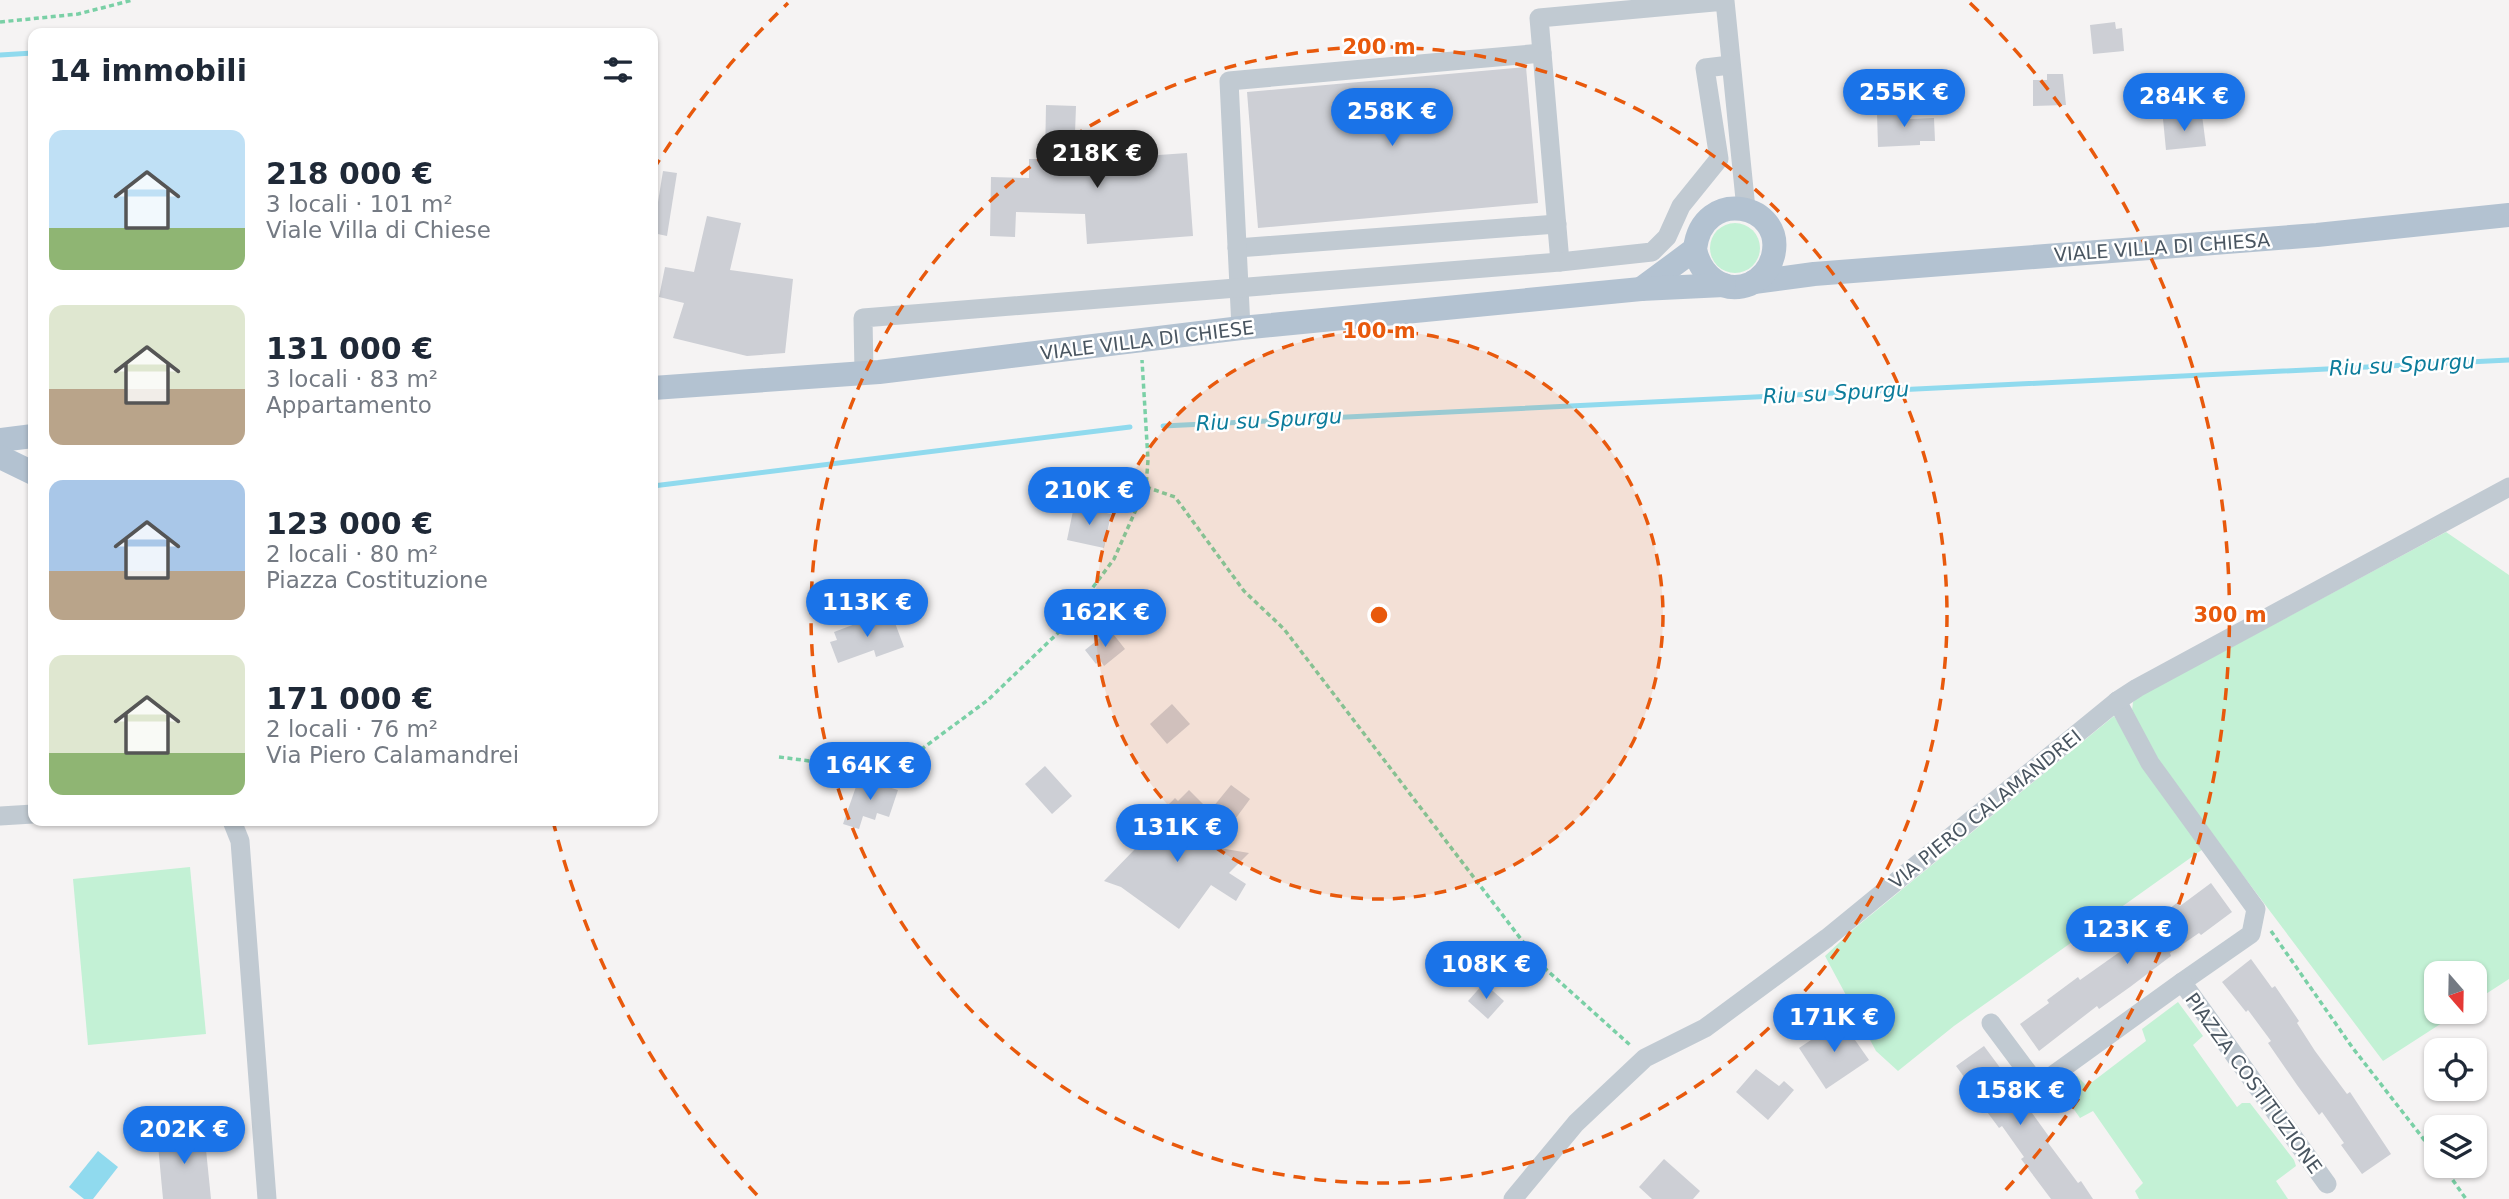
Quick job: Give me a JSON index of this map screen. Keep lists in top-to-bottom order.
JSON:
{
  "streets": {
    "main road": ["VIALE VILLA DI CHIESA", "VIALE VILLA DI CHIESE"],
    "street": ["VIA PIERO CALAMANDREI", "PIAZZA COSTITUZIONE"]
  },
  "crossings": [
    ["VIALE VILLA DI CHIESA", "VIALE VILLA DI CHIESE"]
  ],
  "water": ["Riu su Spurgu"],
  "north": "bottom",
  "page": {
    "heading": "14 immobili",
    "price": [
      "255K €",
      "284K €",
      "258K €",
      "218K €",
      "210K €",
      "113K €",
      "162K €",
      "164K €",
      "131K €",
      "123K €",
      "108K €",
      "171K €",
      "158K €",
      "202K €"
    ],
    "list": [
      {
        "name": "218 000 €",
        "note": "3 locali · 101 m² · Viale Villa di Chiese"
      },
      {
        "name": "131 000 €",
        "note": "3 locali · 83 m² · Appartamento"
      },
      {
        "name": "123 000 €",
        "note": "2 locali · 80 m² · Piazza Costituzione"
      },
      {
        "name": "171 000 €",
        "note": "2 locali · 76 m² · Via Piero Calamandrei"
      }
    ]
  },
  "rings": ["200 m", "100 m", "300 m"]
}
